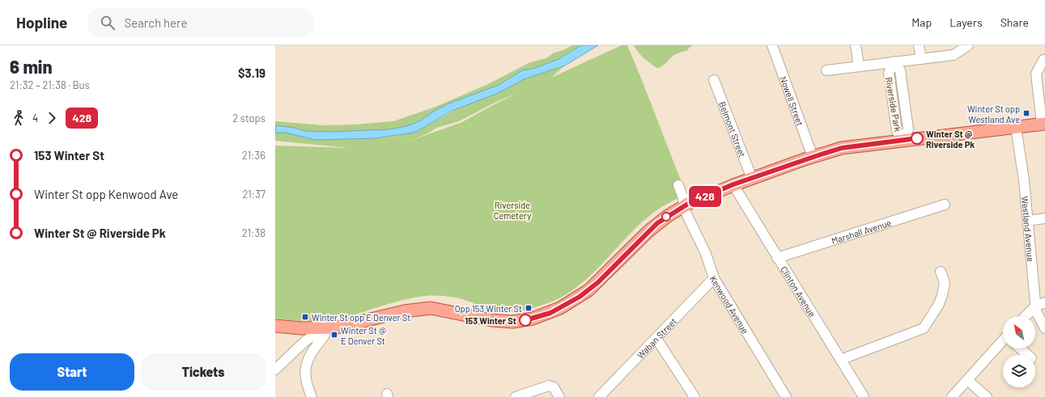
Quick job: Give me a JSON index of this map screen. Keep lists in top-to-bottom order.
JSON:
{
  "streets": {
    "street": [
      "Nowell Street",
      "Riverside Park",
      "Belmont Street",
      "Westland Avenue",
      "Marshall Avenue",
      "Clinton Avenue",
      "Kenwood Avenue",
      "Waban Street"
    ]
  },
  "crossings": [
    ["Marshall Avenue", "Clinton Avenue"],
    ["Kenwood Avenue", "Waban Street"]
  ],
  "parks": ["Riverside Cemetery"],
  "places": {
    "transit": [
      "Winter St opp Westland Ave",
      "Opp 153 Winter St",
      "Winter St opp E Denver St",
      "Winter St @ E Denver St"
    ],
    "other": ["Winter St @ Riverside Pk", "153 Winter St"]
  },
  "lines": ["bus line 428"],
  "north": "top left",
  "page": {
    "header": "Hopline",
    "search": "Search here",
    "nav": ["Map", "Layers", "Share"],
    "heading": ["6 min", "21:32 – 21:38 · Bus", "$3.19"],
    "on_map": "428",
    "legs": ["4", "428", "2 stops"],
    "list": [
      {
        "name": "153 Winter St",
        "value": "21:36"
      },
      {
        "name": "Winter St opp Kenwood Ave",
        "value": "21:37"
      },
      {
        "name": "Winter St @ Riverside Pk",
        "value": "21:38"
      }
    ],
    "buttons": ["Start", "Tickets"]
  }
}
